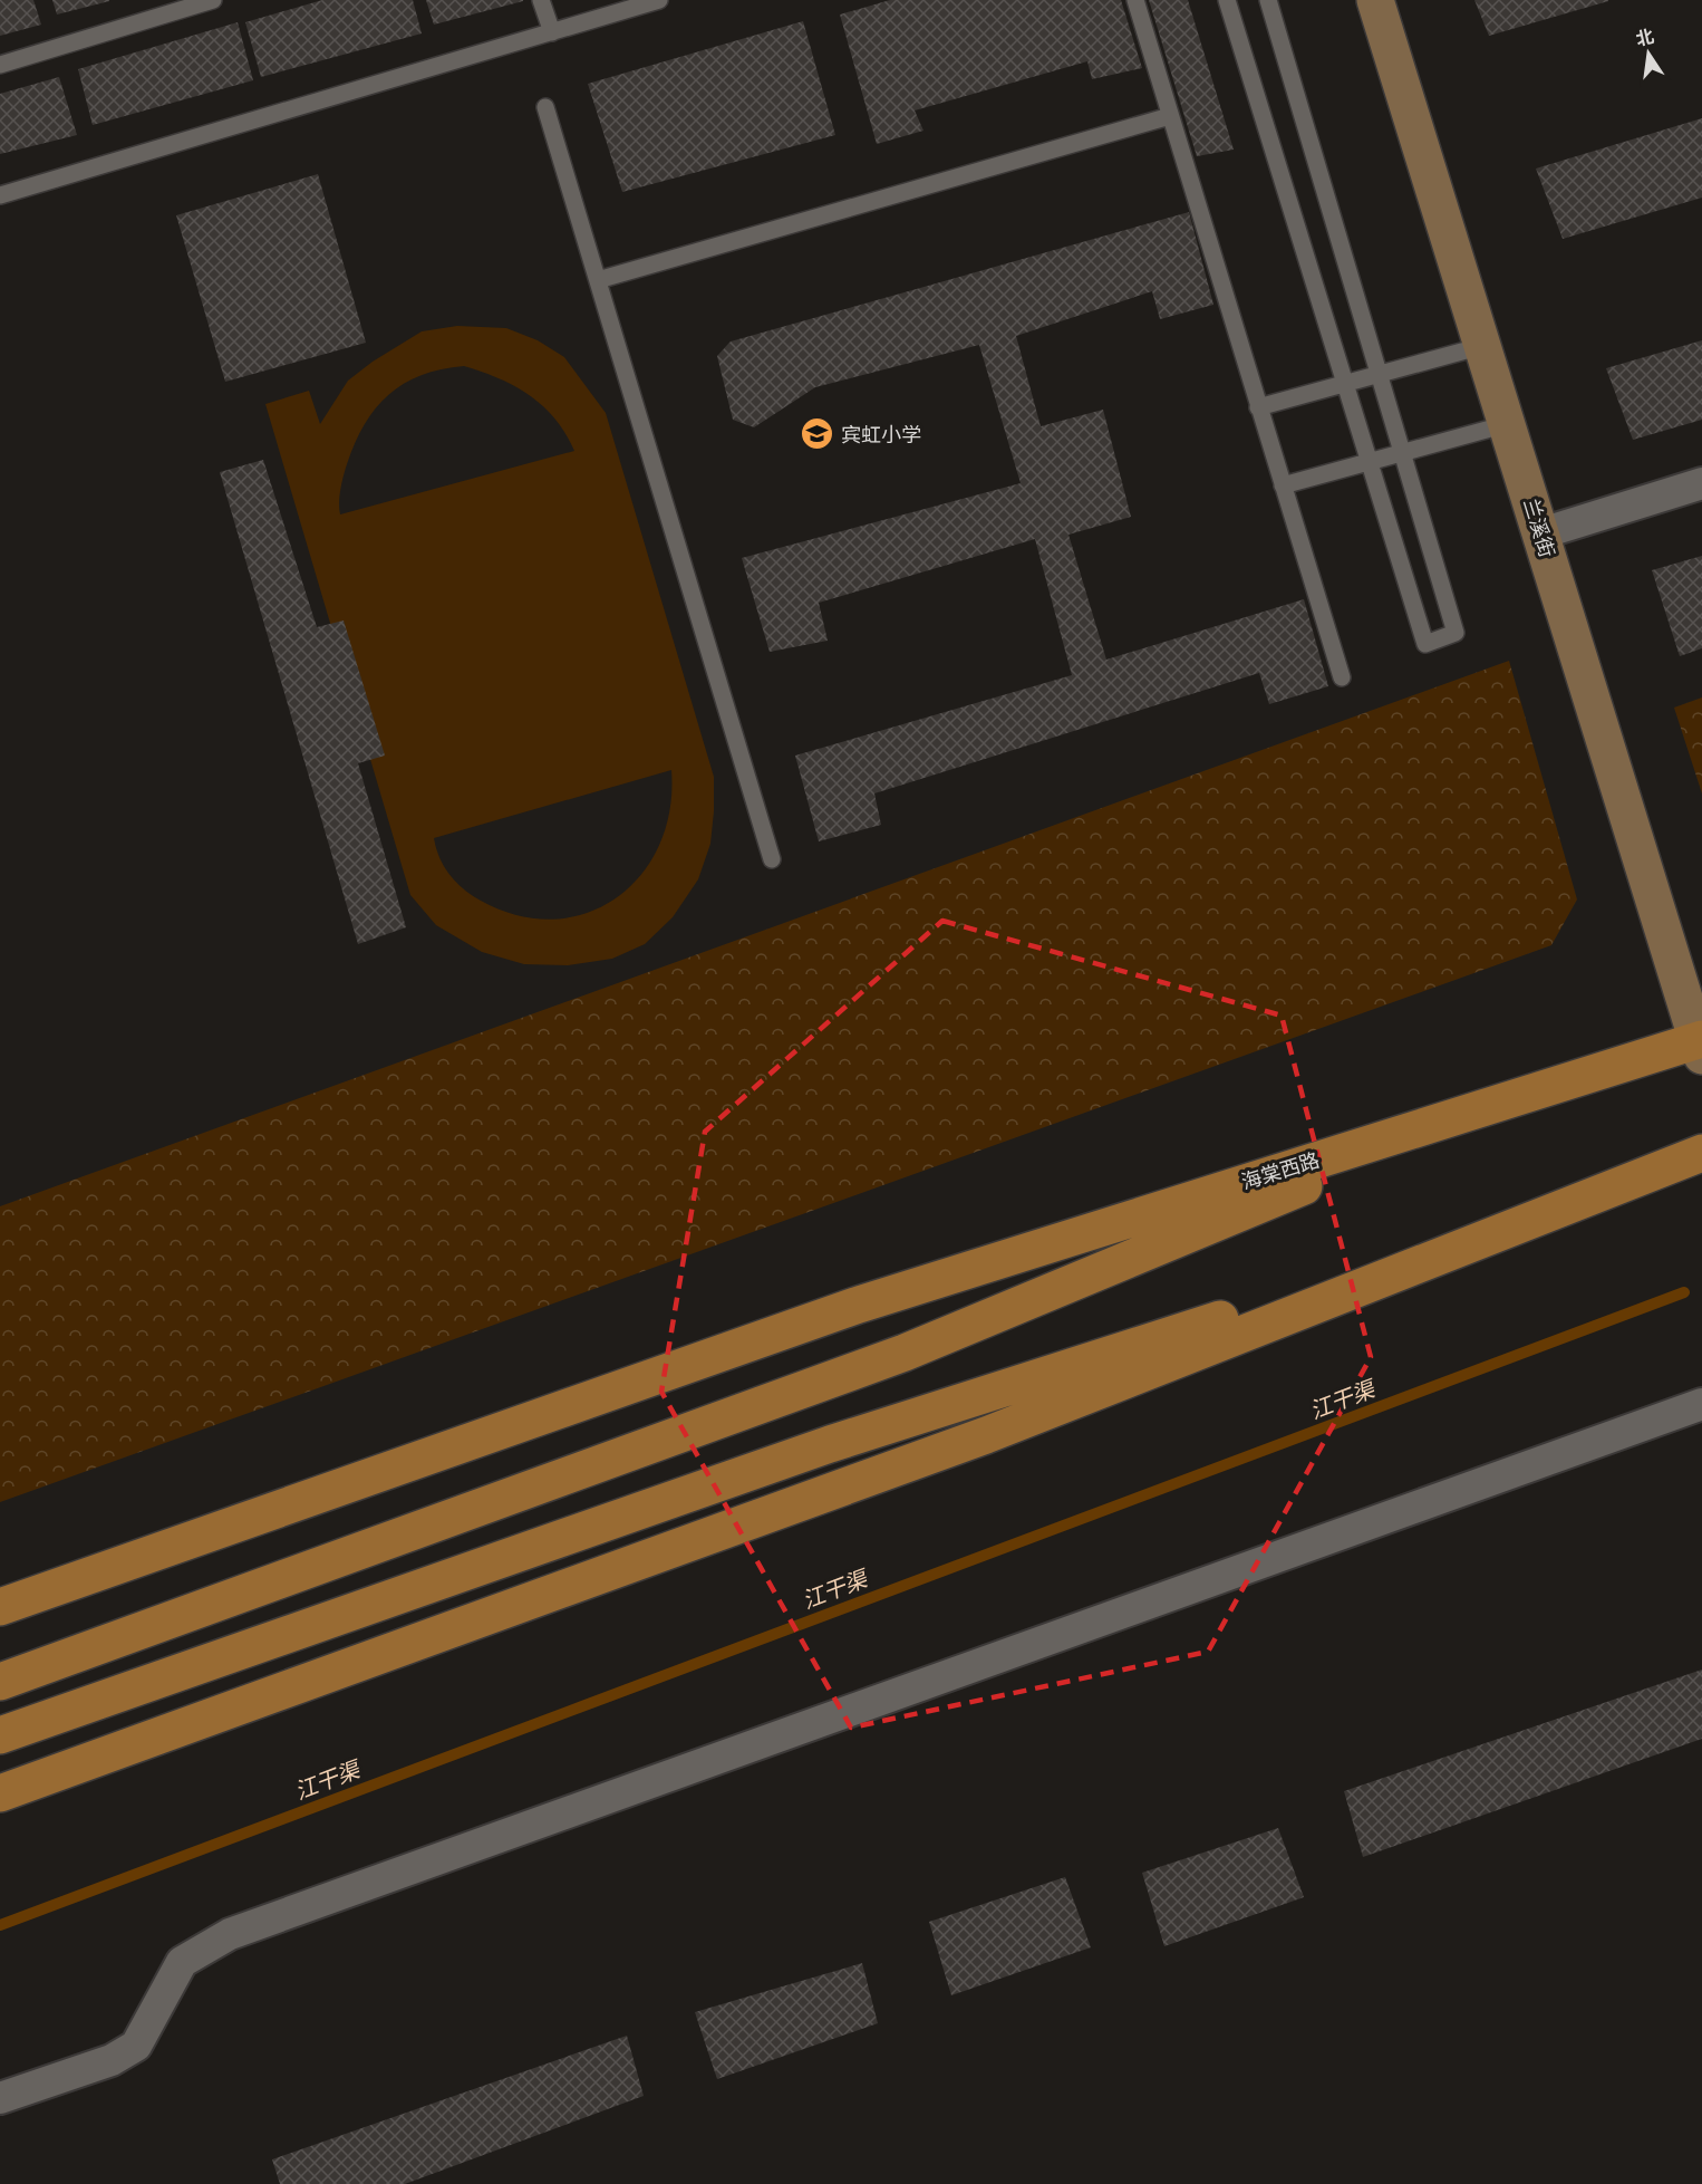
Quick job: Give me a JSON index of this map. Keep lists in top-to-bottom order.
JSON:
{
  "streets": {
    "main road": ["海棠西路"],
    "street": ["兰溪街"]
  },
  "crossings": [
    ["兰溪街", "海棠西路"]
  ],
  "water": ["江干渠"],
  "places": {
    "school or university": ["宾虹小学"]
  },
  "north": "top"
}
